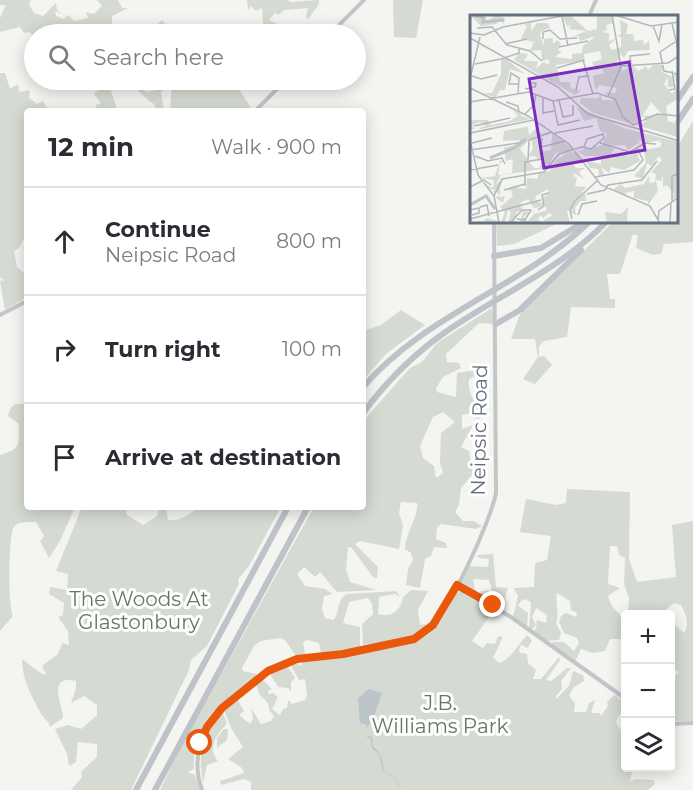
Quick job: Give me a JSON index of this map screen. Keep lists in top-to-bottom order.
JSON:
{
  "streets": {
    "street": ["Neipsic Road"]
  },
  "parks": ["The Woods At Glastonbury", "J.B. Williams Park"],
  "page": {
    "search": "Search here",
    "heading": ["12 min", "Walk · 900 m"],
    "list": [
      ["Continue", "Neipsic Road", "800 m"],
      ["Turn right", "100 m"],
      "Arrive at destination"
    ],
    "map_buttons": ["+", "−"]
  }
}
